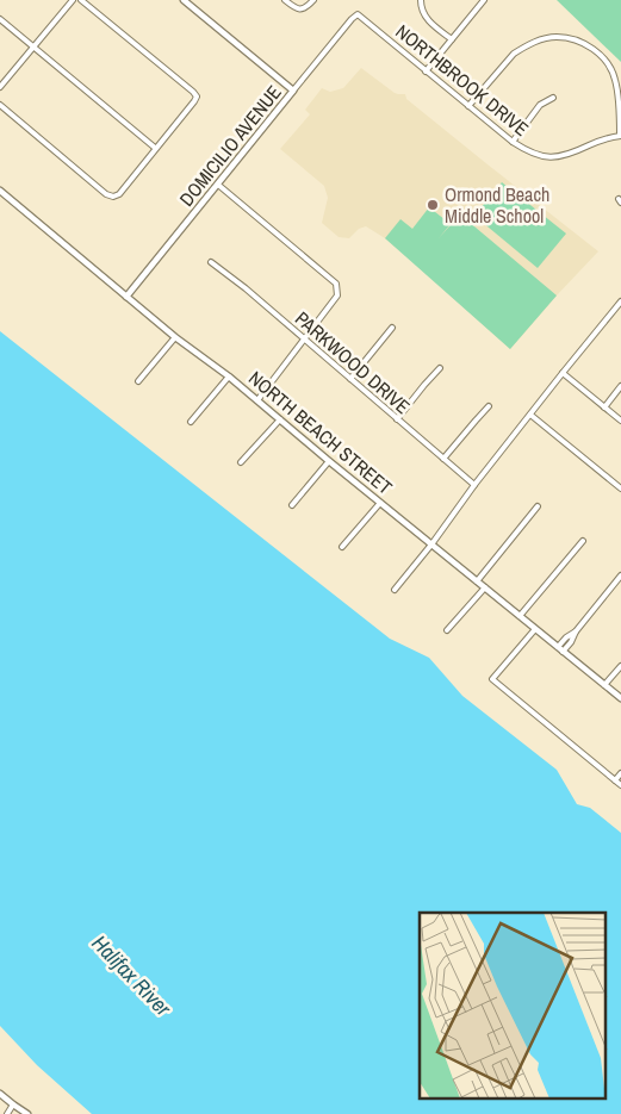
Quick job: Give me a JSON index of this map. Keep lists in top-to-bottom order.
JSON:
{
  "streets": {
    "street": [
      "NORTHBROOK DRIVE",
      "DOMICILIO AVENUE",
      "PARKWOOD DRIVE",
      "NORTH BEACH STREET"
    ]
  },
  "crossings": [
    ["NORTHBROOK DRIVE", "DOMICILIO AVENUE"],
    ["DOMICILIO AVENUE", "NORTH BEACH STREET"]
  ],
  "water": ["Halifax River"],
  "places": ["Ormond Beach Middle School"]
}
